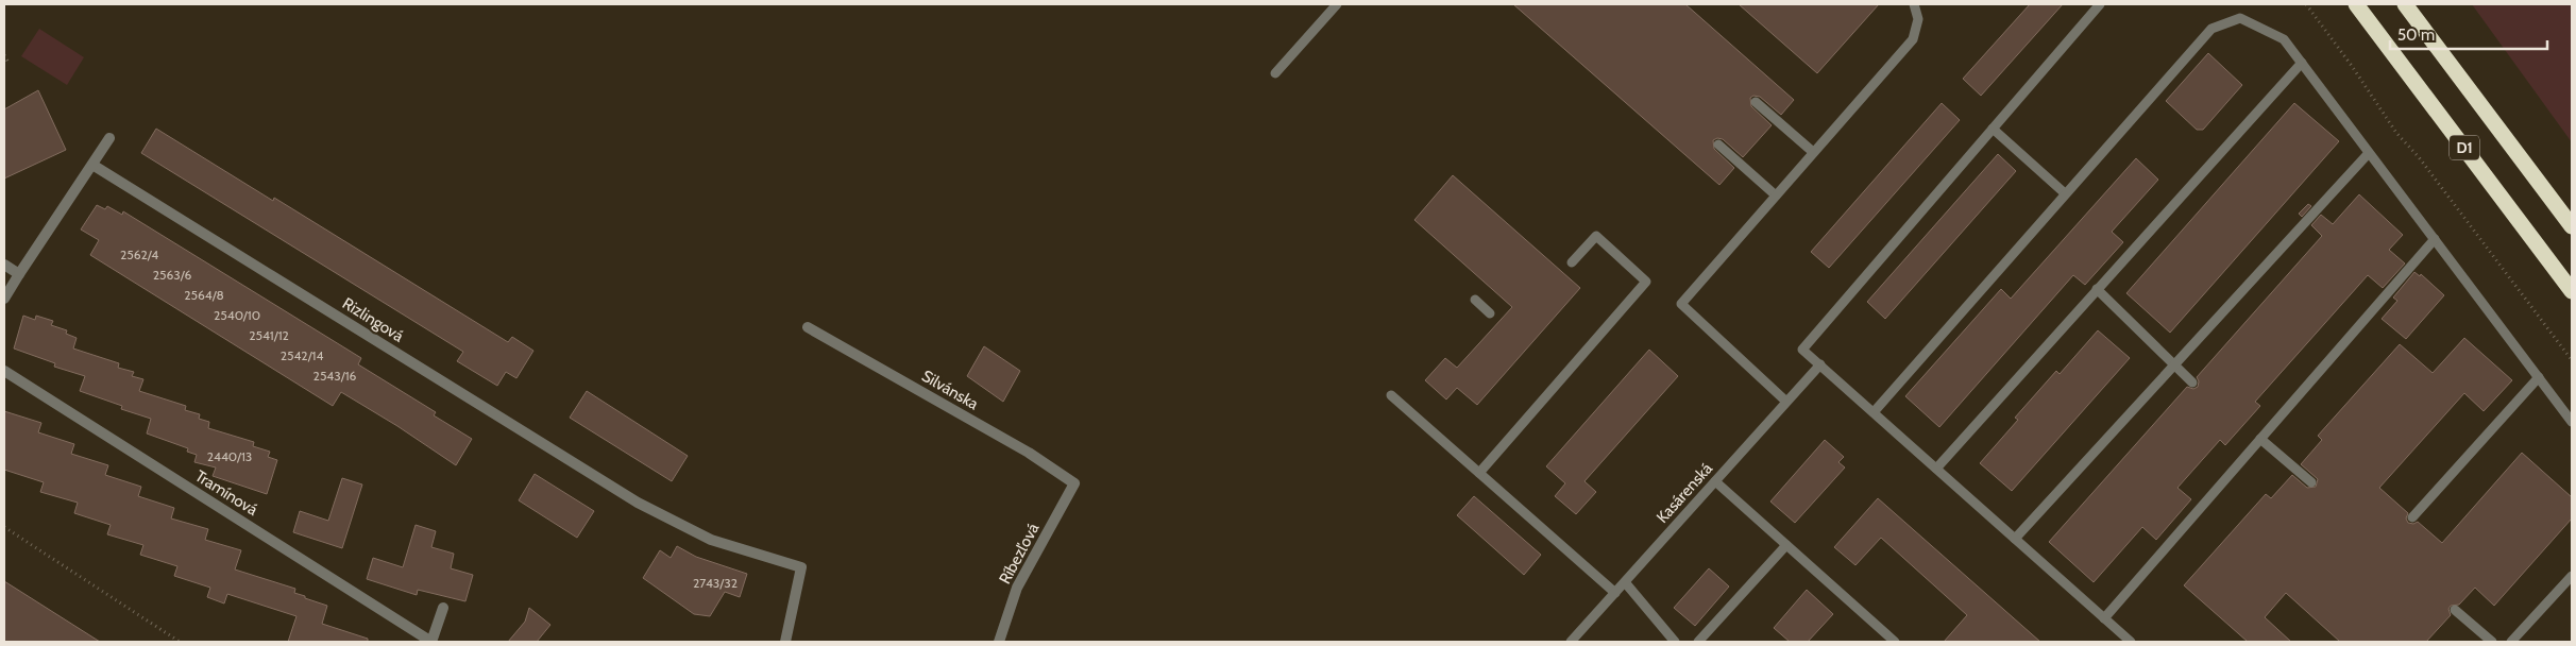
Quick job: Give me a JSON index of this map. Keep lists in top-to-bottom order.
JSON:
{
  "streets": {
    "highway": ["D1"],
    "street": [
      "Rizlingová",
      "Silvánska",
      "Tramínová",
      "Ríbezľová"
    ],
    "lane": ["Kasárenská"]
  },
  "crossings": [
    ["Silvánska", "Ríbezľová"]
  ],
  "house_numbers": [
    "2562/4",
    "2563/6",
    "2564/8",
    "2540/10",
    "2541/12",
    "2542/14",
    "2543/16",
    "2440/13",
    "2743/32"
  ],
  "scale_bar": "50 m"
}
